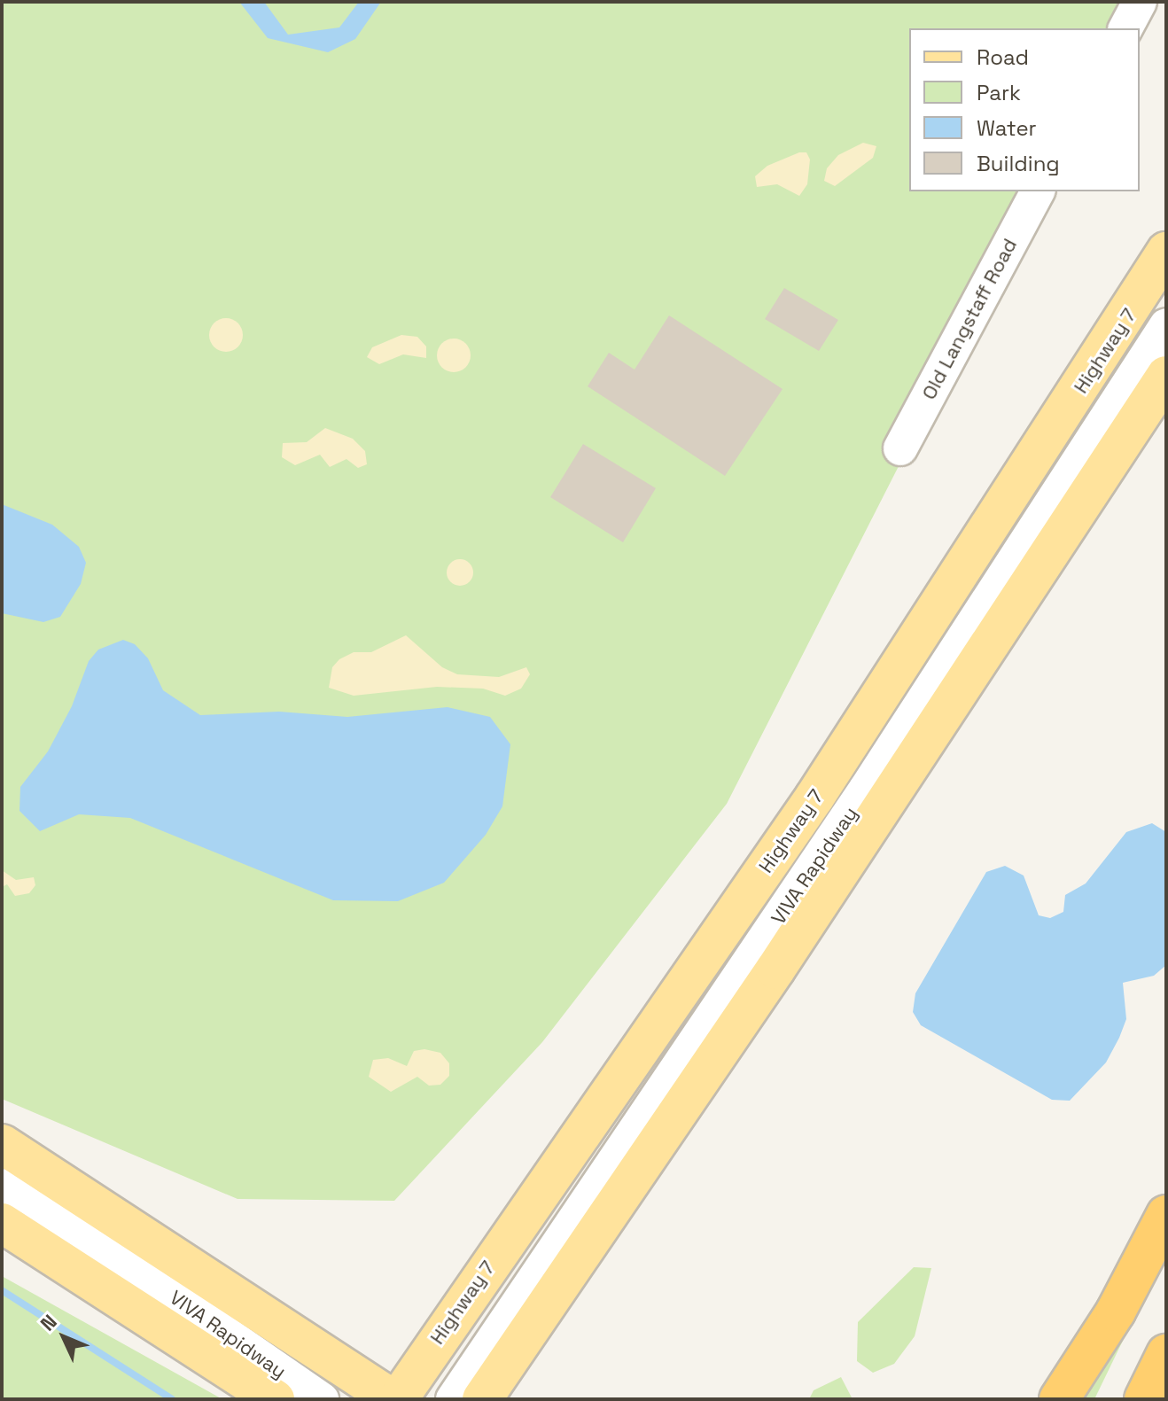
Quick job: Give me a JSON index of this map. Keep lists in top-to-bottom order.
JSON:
{
  "streets": {
    "main road": ["Highway 7"],
    "street": ["Old Langstaff Road", "VIVA Rapidway"]
  },
  "legend": [
    "Road",
    "Park",
    "Water",
    "Building"
  ],
  "north": "top left"
}
